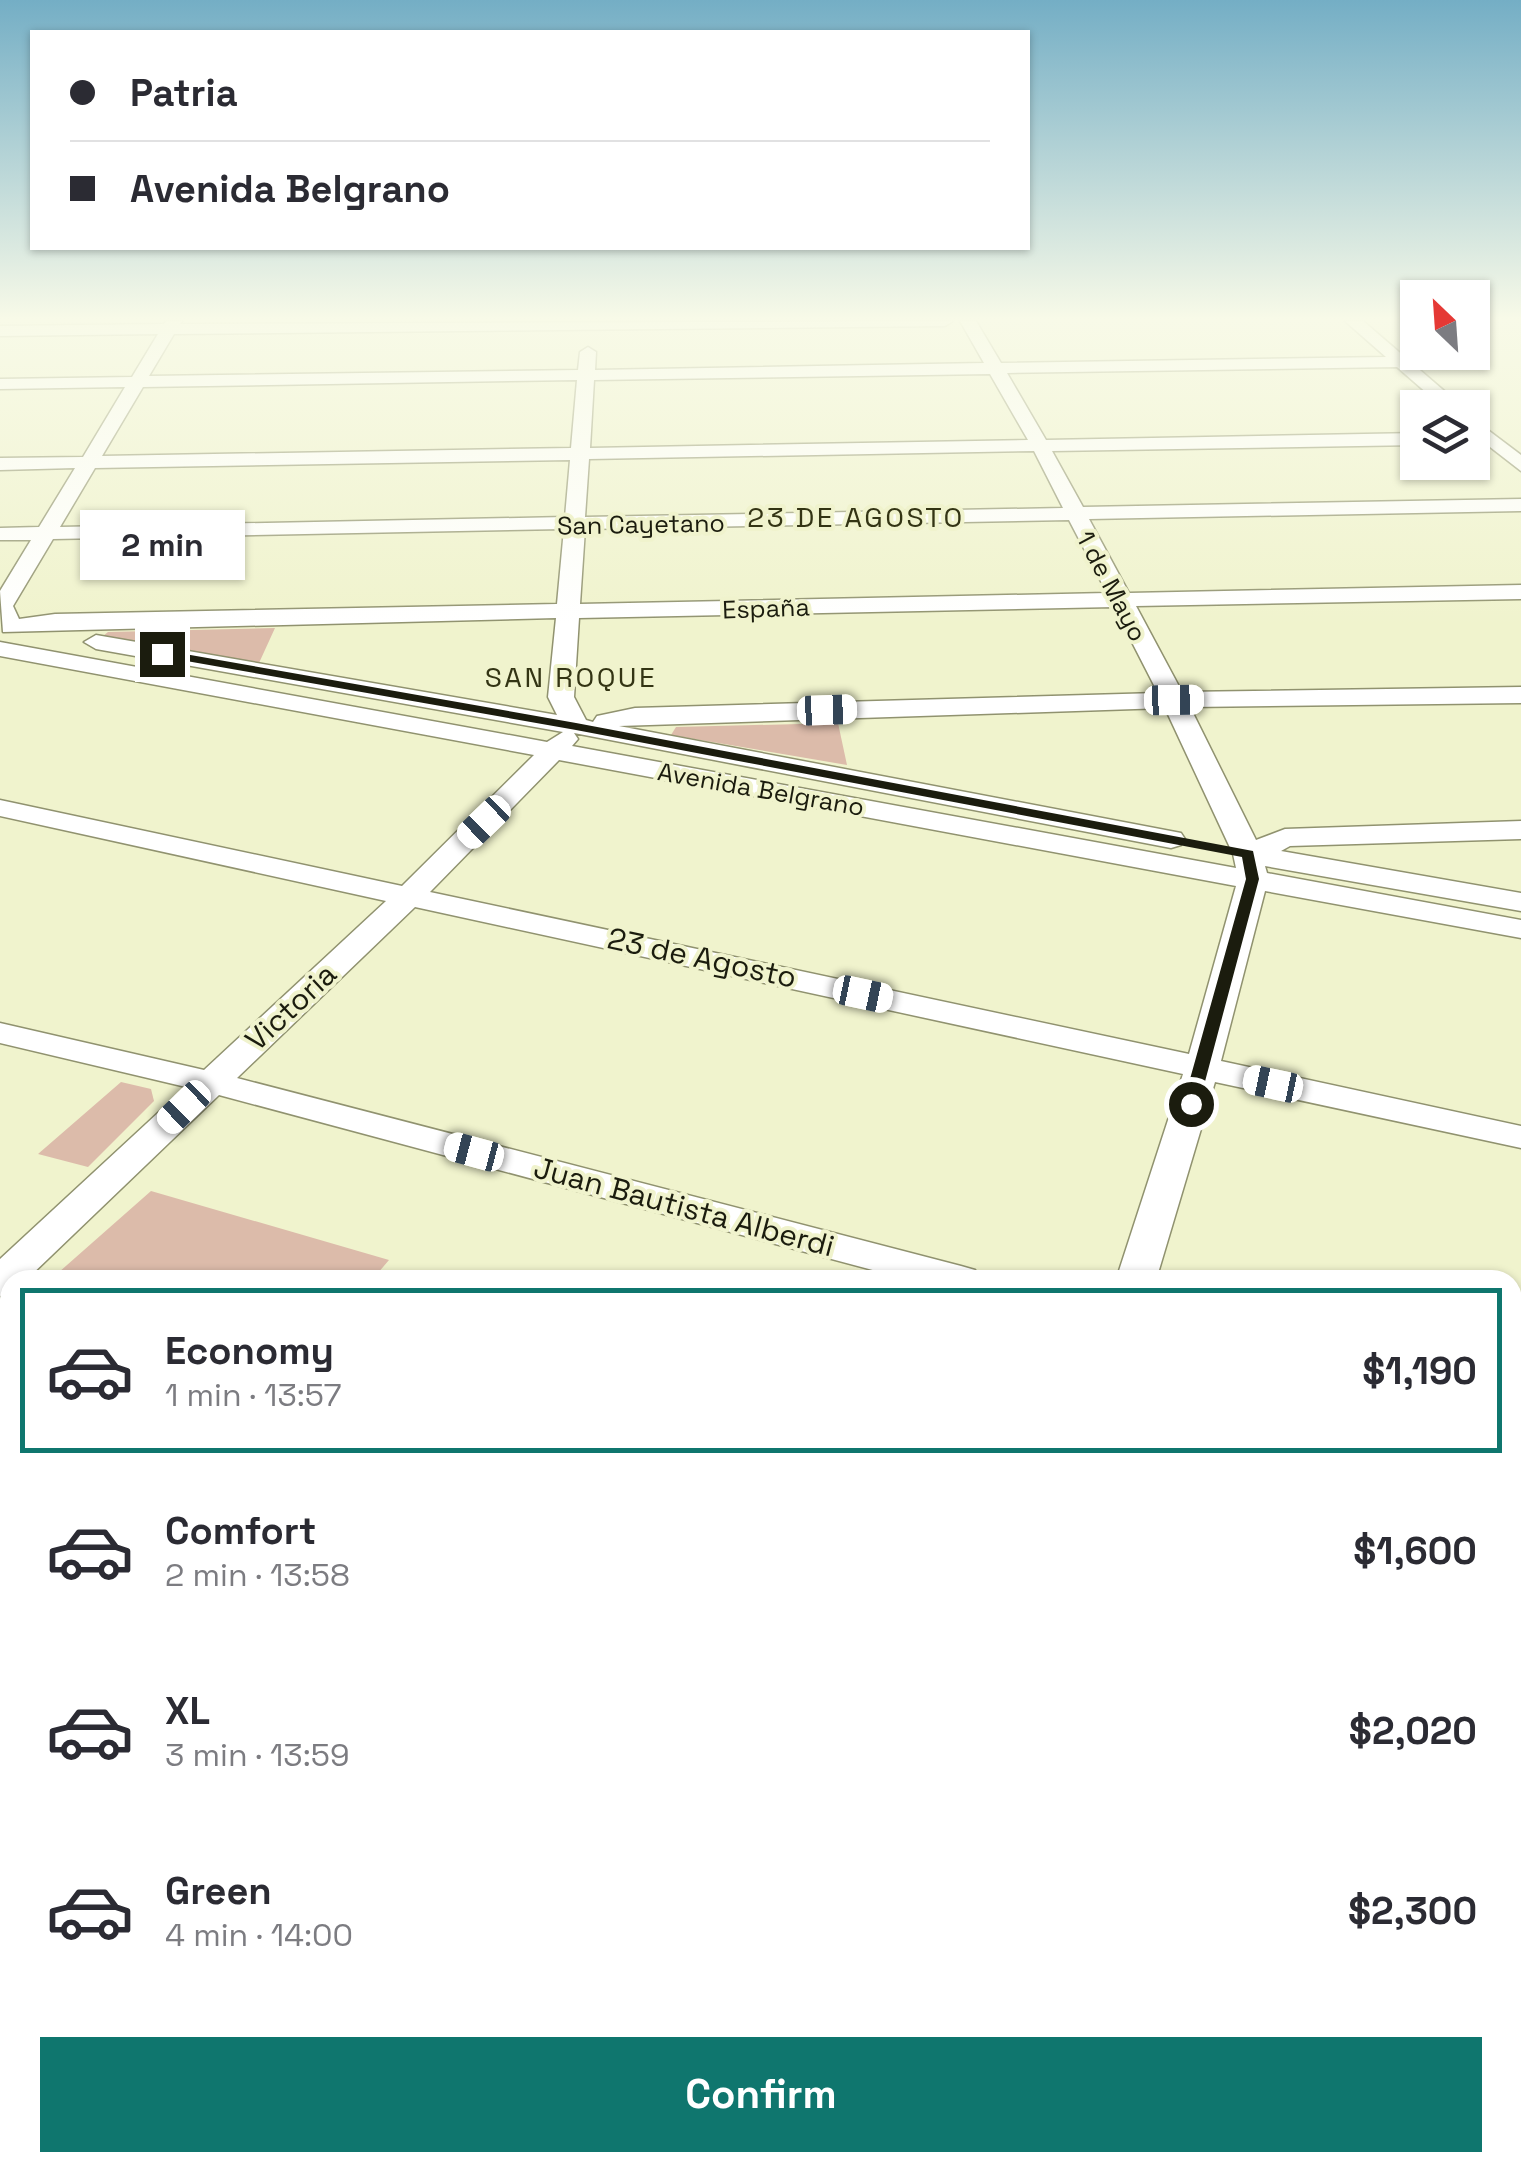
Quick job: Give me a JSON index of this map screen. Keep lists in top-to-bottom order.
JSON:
{
  "streets": {
    "street": [
      "San Cayetano",
      "1 de Mayo",
      "España",
      "Avenida Belgrano",
      "23 de Agosto",
      "Victoria",
      "Juan Bautista Alberdi"
    ]
  },
  "crossings": [
    ["San Cayetano", "1 de Mayo"],
    ["1 de Mayo", "España"],
    ["1 de Mayo", "Avenida Belgrano"],
    ["España", "Avenida Belgrano"],
    ["Avenida Belgrano", "Victoria"],
    ["23 de Agosto", "Victoria"],
    ["Victoria", "Juan Bautista Alberdi"]
  ],
  "districts": ["23 DE AGOSTO", "SAN ROQUE"],
  "north": "top left",
  "page": {
    "banner": ["Patria", "Avenida Belgrano"],
    "bubble": "2 min",
    "list": [
      {
        "name": "Economy",
        "note": "1 min · 13:57",
        "value": "$1,190"
      },
      {
        "name": "Comfort",
        "note": "2 min · 13:58",
        "value": "$1,600"
      },
      {
        "name": "XL",
        "note": "3 min · 13:59",
        "value": "$2,020"
      },
      {
        "name": "Green",
        "note": "4 min · 14:00",
        "value": "$2,300"
      }
    ],
    "buttons": "Confirm"
  }
}
